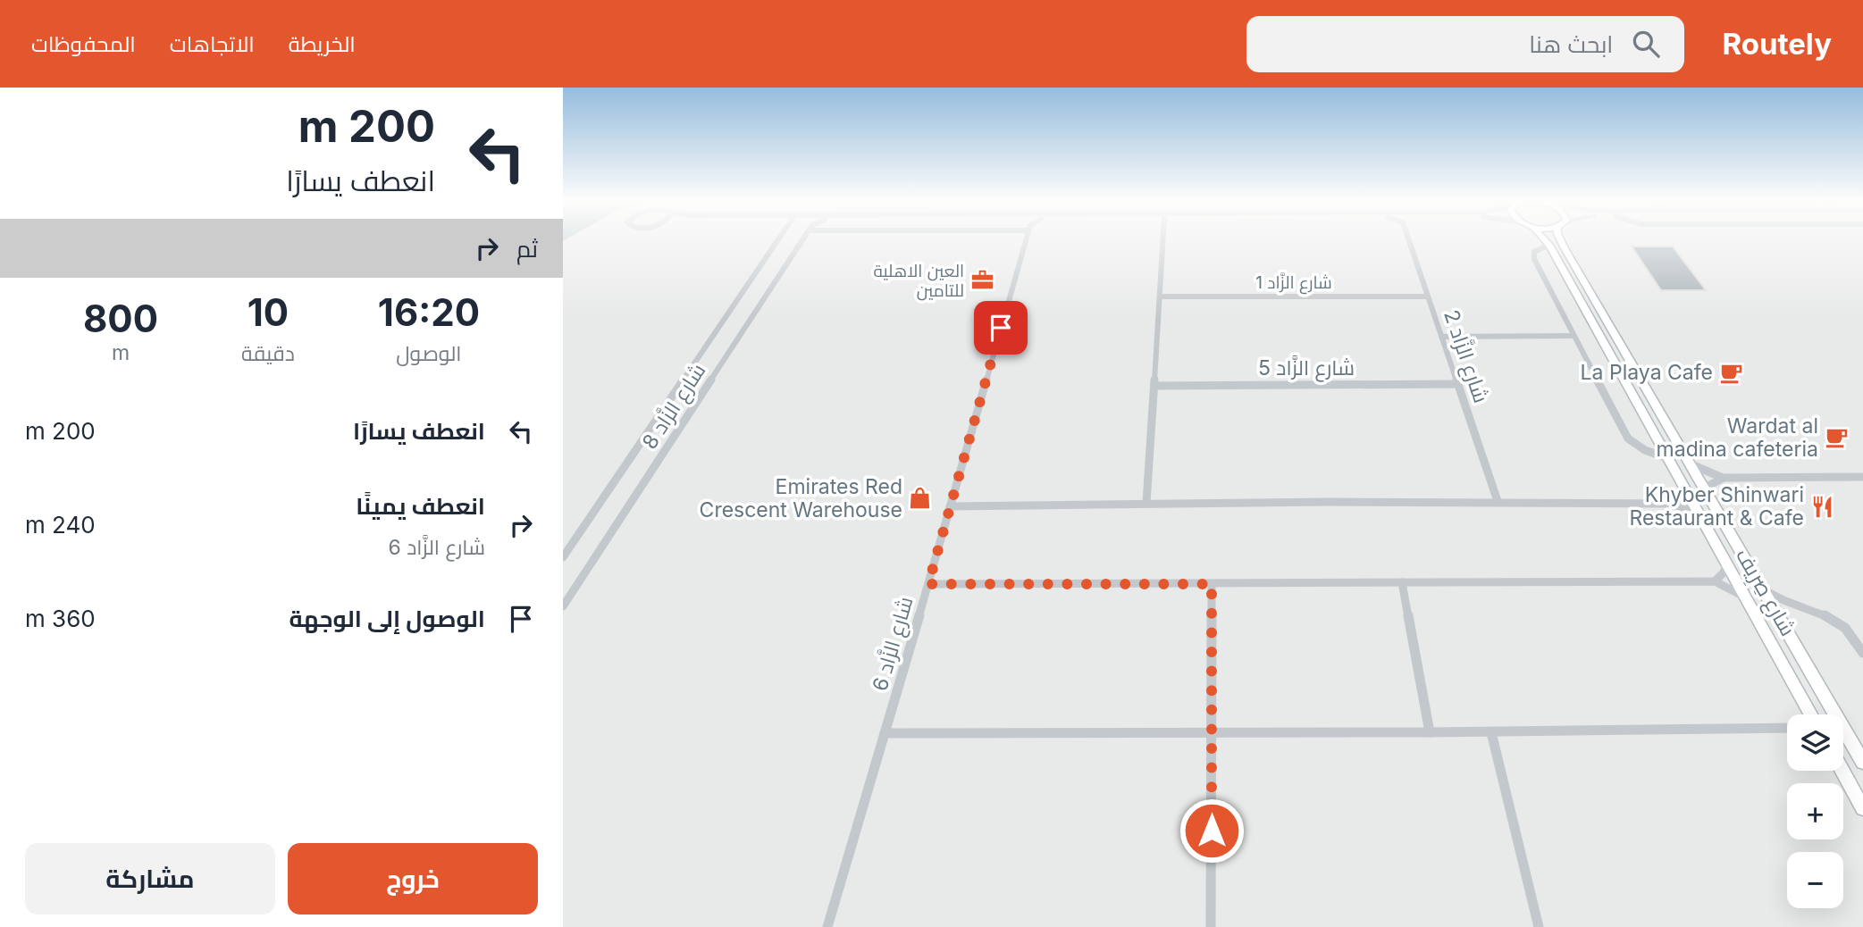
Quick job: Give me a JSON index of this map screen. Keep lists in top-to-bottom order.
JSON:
{
  "streets": {
    "main road": ["شارع صِرِيف"],
    "street": [
      "شارع الزَّاد 1",
      "شارع الزَّاد 2",
      "شارع الزَّاد 5",
      "شارع الزَّاد 8",
      "شارع الزَّاد 6"
    ]
  },
  "crossings": [
    ["شارع الزَّاد 1", "شارع الزَّاد 2"],
    ["شارع الزَّاد 2", "شارع الزَّاد 5"]
  ],
  "places": {
    "office": ["العين الاهلية للتامين"],
    "cafe": ["La Playa Cafe", "Wardat al madina cafeteria"],
    "shop": ["Emirates Red Crescent Warehouse"],
    "restaurant": ["Khyber Shinwari Restaurant & Cafe"]
  },
  "page": {
    "header": "Routely",
    "search": "ابحث هنا",
    "nav": ["الخريطة", "الاتجاهات", "المحفوظات"],
    "turn": ["200 m", "انعطف يسارًا"],
    "then": "ثم",
    "eta": [
      "16:20",
      "الوصول",
      "10",
      "دقيقة",
      "800",
      "m"
    ],
    "list": [
      {
        "name": "انعطف يسارًا",
        "value": "200 m"
      },
      {
        "name": "انعطف يمينًا",
        "note": "شارع الزَّاد 6",
        "value": "240 m"
      },
      {
        "name": "الوصول إلى الوجهة",
        "value": "360 m"
      }
    ],
    "map_buttons": ["+", "−"],
    "buttons": ["خروج", "مشاركة"]
  }
}
